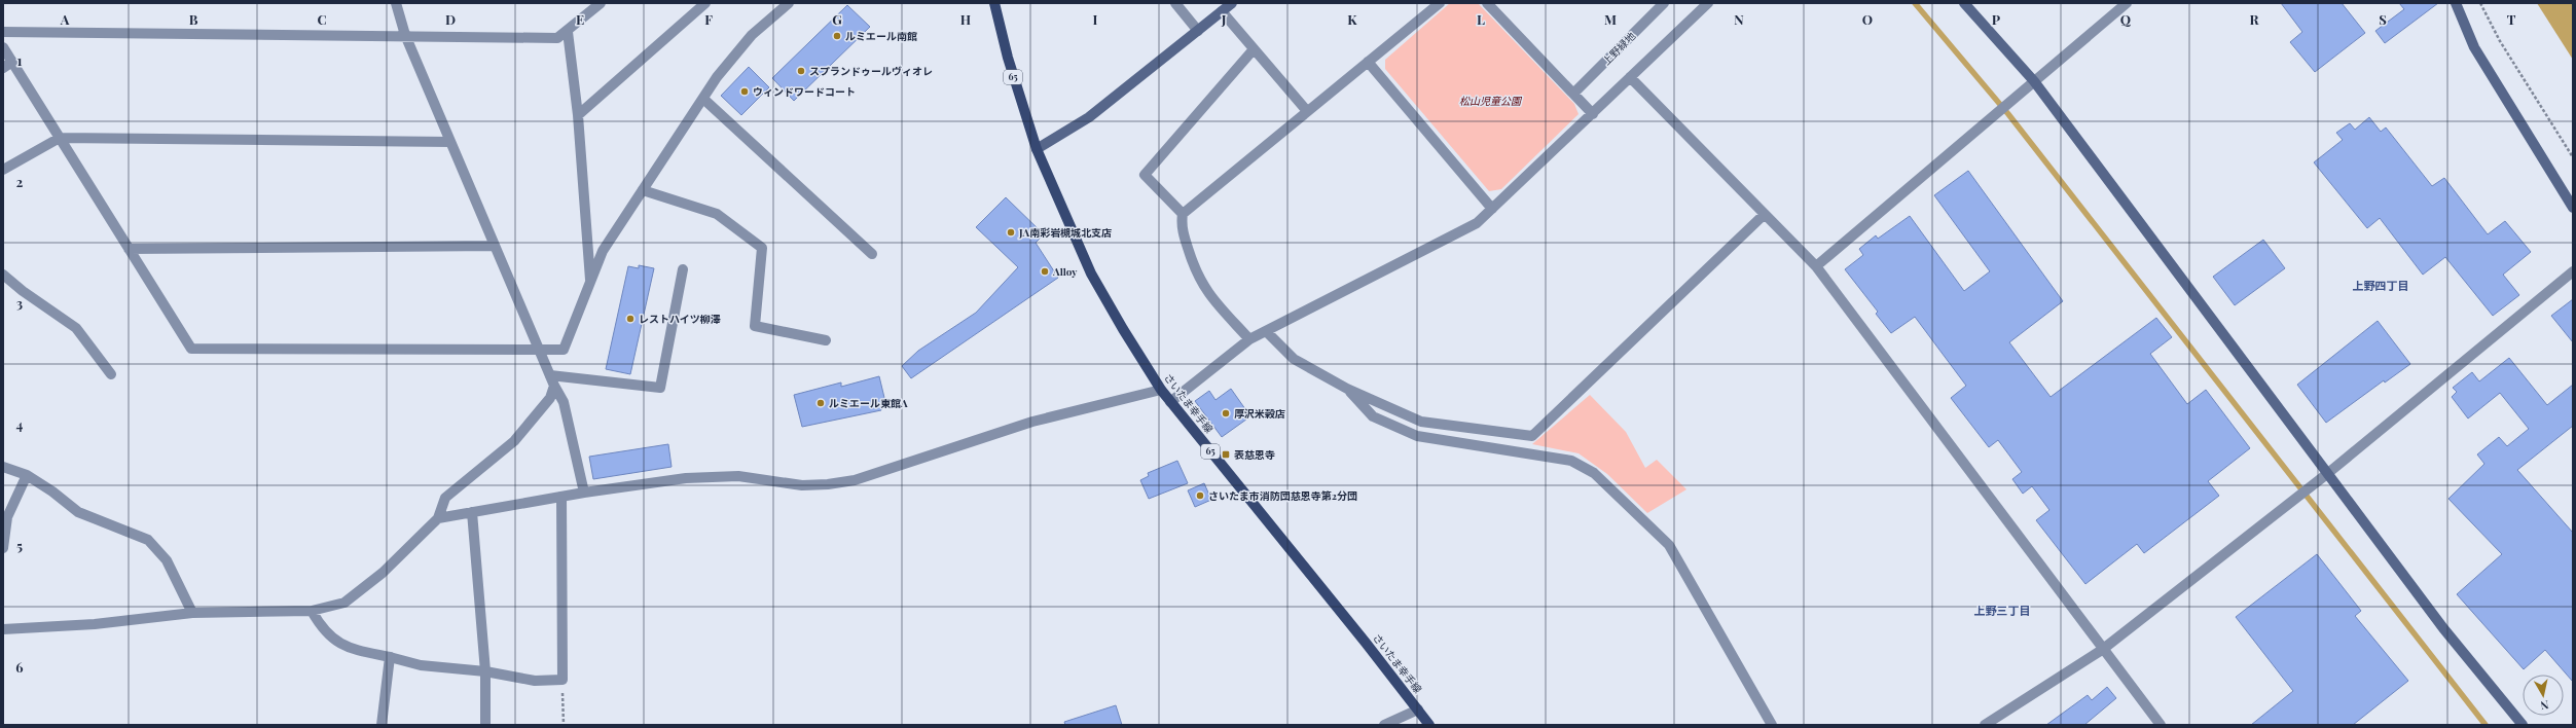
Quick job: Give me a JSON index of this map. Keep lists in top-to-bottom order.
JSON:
{
  "streets": {
    "main road": ["65", "さいたま幸手線"],
    "street": ["上野緑地"]
  },
  "districts": ["上野四丁目", "上野三丁目"],
  "parks": ["松山児童公園"],
  "places": {
    "other": [
      "ルミエール南館",
      "スプランドゥールヴィオレ",
      "ウィンドワードコート",
      "JA南彩岩槻城北支店",
      "Alloy",
      "レストハイツ柳澤",
      "ルミエール東館A",
      "厚沢米穀店",
      "さいたま市消防団慈恩寺第2分団"
    ],
    "transit": ["表慈恩寺"]
  },
  "north": "bottom",
  "grid": {
    "columns": [
      "A",
      "B",
      "C",
      "D",
      "E",
      "F",
      "G",
      "H",
      "I",
      "J",
      "K",
      "L",
      "M",
      "N",
      "O",
      "P",
      "Q",
      "R",
      "S",
      "T"
    ],
    "rows": [
      "1",
      "2",
      "3",
      "4",
      "5",
      "6"
    ]
  }
}
